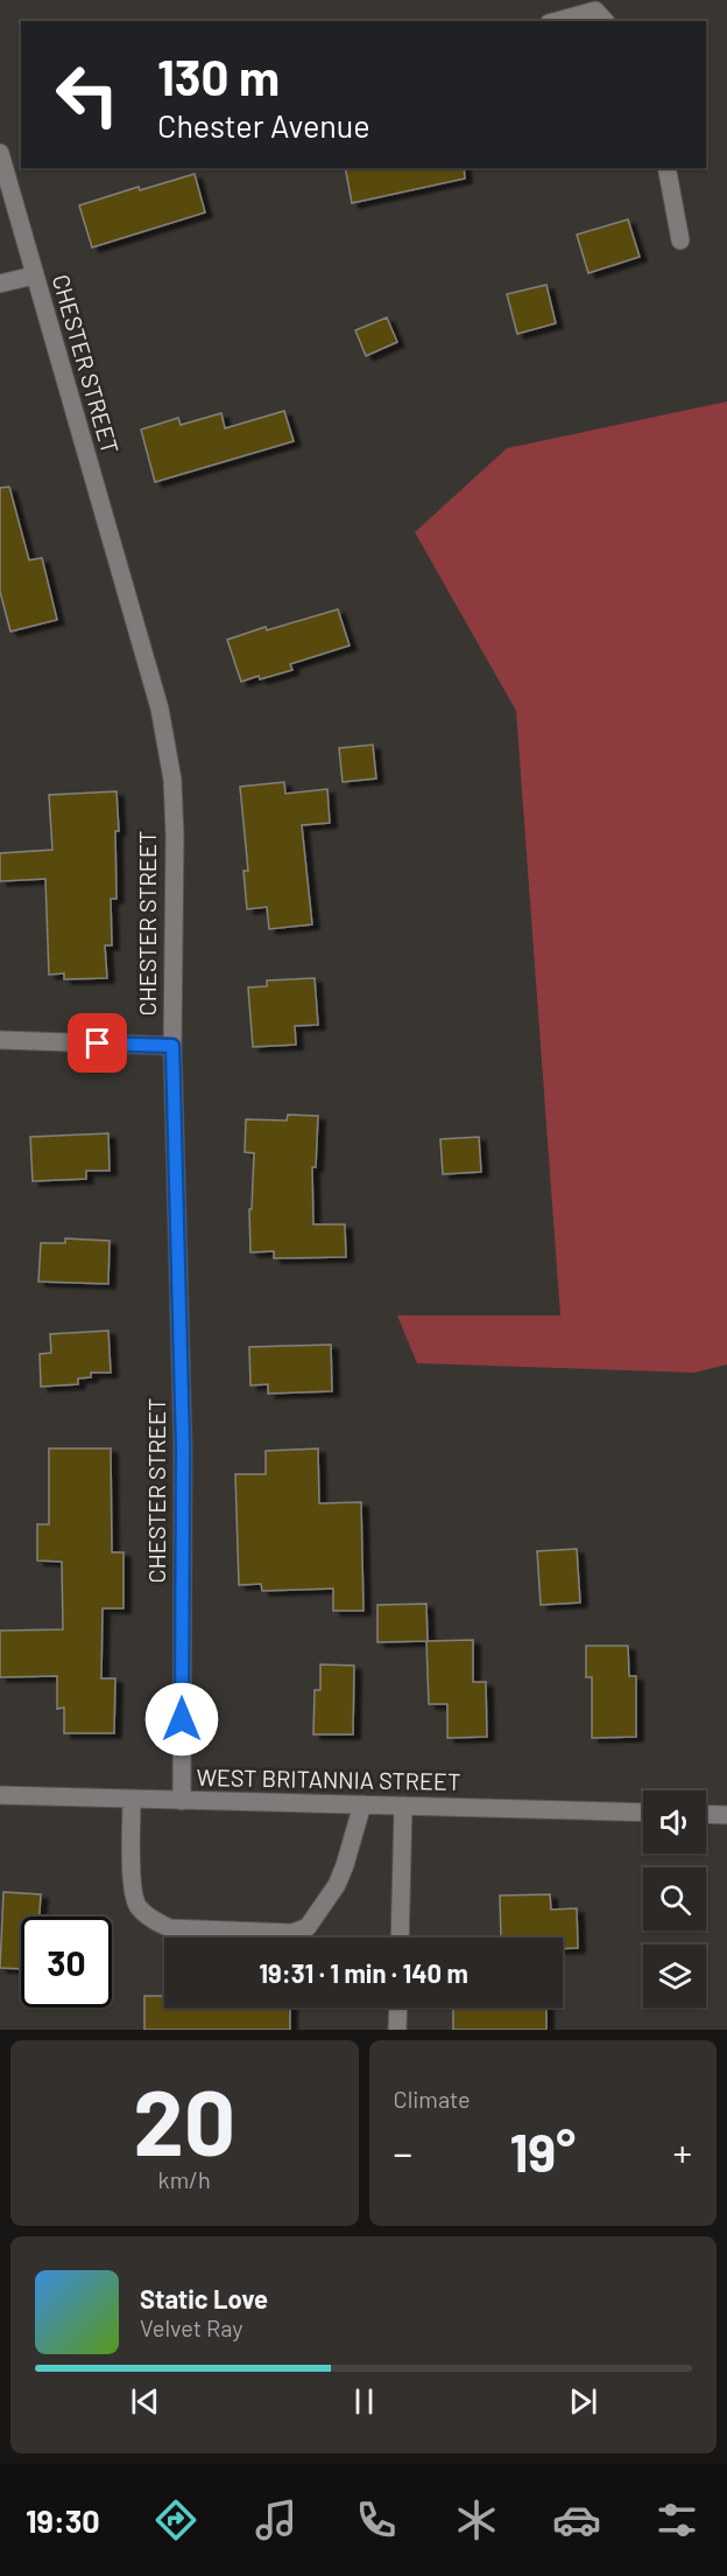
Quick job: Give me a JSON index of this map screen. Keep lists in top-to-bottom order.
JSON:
{
  "streets": {
    "street": ["CHESTER STREET", "WEST BRITANNIA STREET"]
  },
  "crossings": [
    ["CHESTER STREET", "WEST BRITANNIA STREET"]
  ],
  "page": {
    "turn": ["130 m", "Chester Avenue"],
    "limit": "30",
    "trip": "19:31 · 1 min · 140 m",
    "tile": [
      ["20", "km/h"],
      "Climate"
    ],
    "heat": ["−", "19°", "+"],
    "song": ["Static Love", "Velvet Ray"],
    "tabs": "19:30"
  }
}
